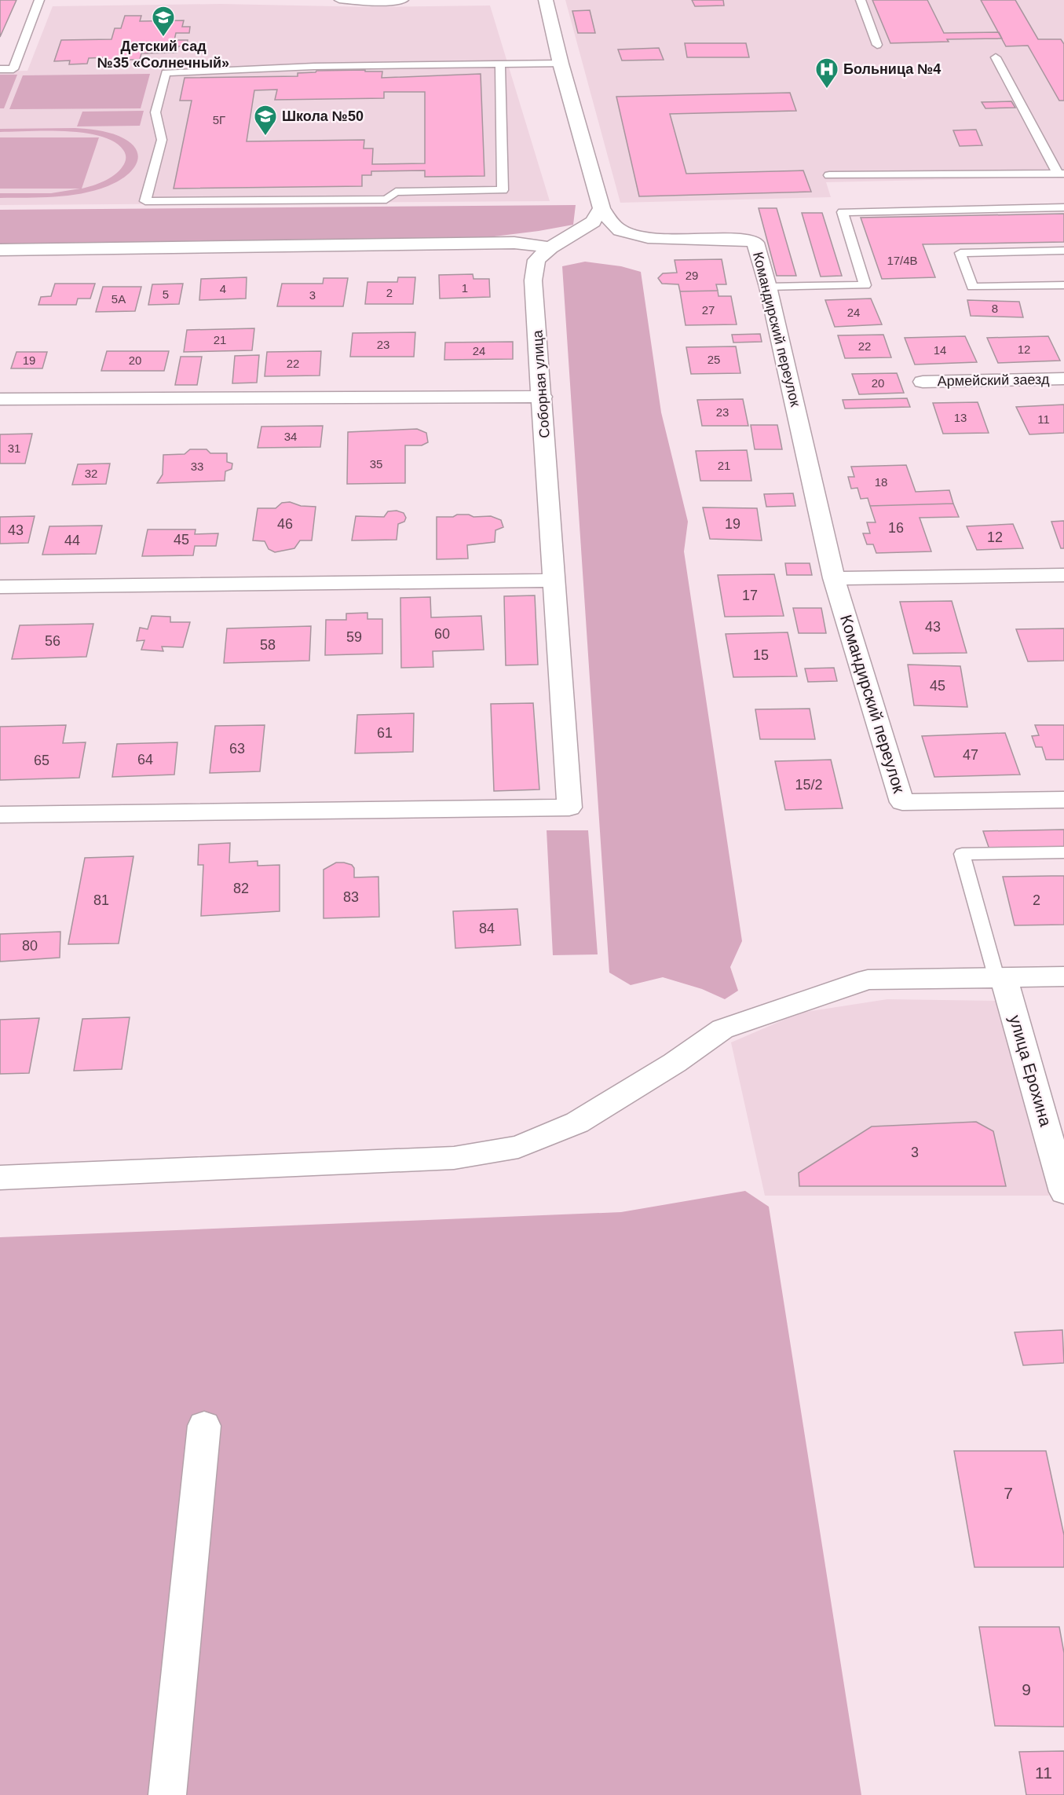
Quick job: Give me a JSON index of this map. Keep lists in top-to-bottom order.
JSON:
{
  "streets": {
    "street": [
      "Командирский переулок",
      "Армейский заезд",
      "Соборная улица",
      "улица Ерохина"
    ]
  },
  "crossings": [
    ["Командирский переулок", "Соборная улица"]
  ],
  "places": {
    "school or university": ["Детский сад №35 «Солнечный»", "Школа №50"],
    "hospital": ["Больница №4"]
  },
  "house_numbers": [
    "5Г",
    "17/4В",
    "29",
    "1",
    "4",
    "2",
    "5",
    "3",
    "5А",
    "8",
    "27",
    "24",
    "21",
    "23",
    "22",
    "12",
    "14",
    "24",
    "25",
    "19",
    "20",
    "22",
    "20",
    "23",
    "13",
    "11",
    "34",
    "31",
    "35",
    "21",
    "33",
    "32",
    "18",
    "46",
    "19",
    "16",
    "43",
    "12",
    "45",
    "44",
    "17",
    "43",
    "60",
    "59",
    "56",
    "58",
    "15",
    "45",
    "61",
    "63",
    "47",
    "64",
    "65",
    "15/2",
    "82",
    "83",
    "81",
    "2",
    "84",
    "80",
    "3",
    "7",
    "9",
    "11"
  ]
}
